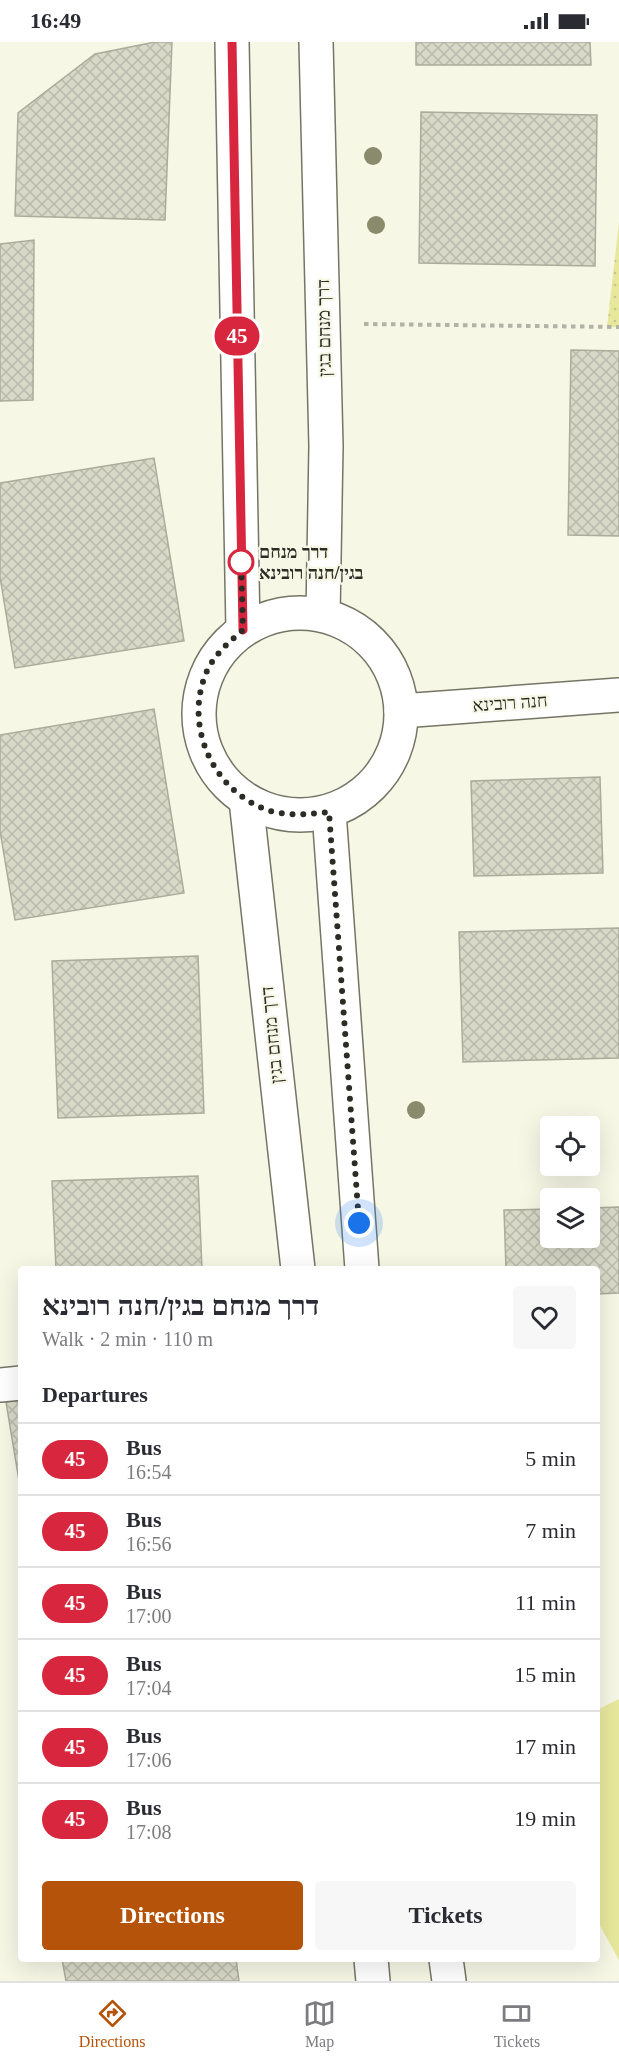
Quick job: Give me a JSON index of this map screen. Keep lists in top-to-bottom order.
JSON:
{
  "streets": {
    "street": ["דרך מנחם בגין", "חנה רובינא"]
  },
  "crossings": [
    ["דרך מנחם בגין", "חנה רובינא"]
  ],
  "places": ["דרך מנחם בגין/חנה רובינא"],
  "lines": ["bus line 45"],
  "page": {
    "status": "16:49",
    "on_map": "45",
    "heading": [
      ["דרך מנחם בגין/חנה רובינא", "Walk · 2 min · 110 m"],
      "Departures"
    ],
    "list": [
      {
        "mark": "45",
        "name": "Bus",
        "note": "16:54",
        "value": "5 min"
      },
      {
        "mark": "45",
        "name": "Bus",
        "note": "16:56",
        "value": "7 min"
      },
      {
        "mark": "45",
        "name": "Bus",
        "note": "17:00",
        "value": "11 min"
      },
      {
        "mark": "45",
        "name": "Bus",
        "note": "17:04",
        "value": "15 min"
      },
      {
        "mark": "45",
        "name": "Bus",
        "note": "17:06",
        "value": "17 min"
      },
      {
        "mark": "45",
        "name": "Bus",
        "note": "17:08",
        "value": "19 min"
      }
    ],
    "buttons": ["Directions", "Tickets"],
    "tabs": ["Directions", "Map", "Tickets"]
  }
}
